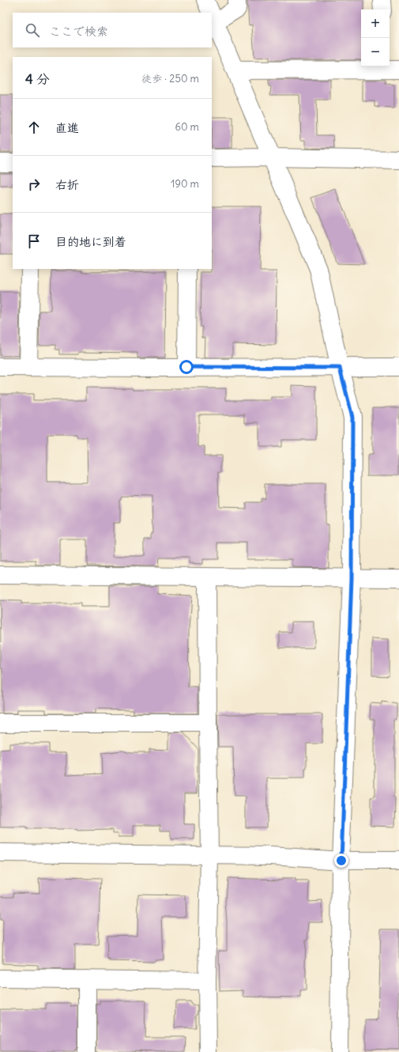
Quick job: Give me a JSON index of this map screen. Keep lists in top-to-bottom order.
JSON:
{
  "page": {
    "map_buttons": ["+", "−"],
    "search": "ここで検索",
    "heading": ["4 分", "徒歩 · 250 m"],
    "list": [
      ["直進", "60 m"],
      ["右折", "190 m"],
      "目的地に到着"
    ]
  }
}
